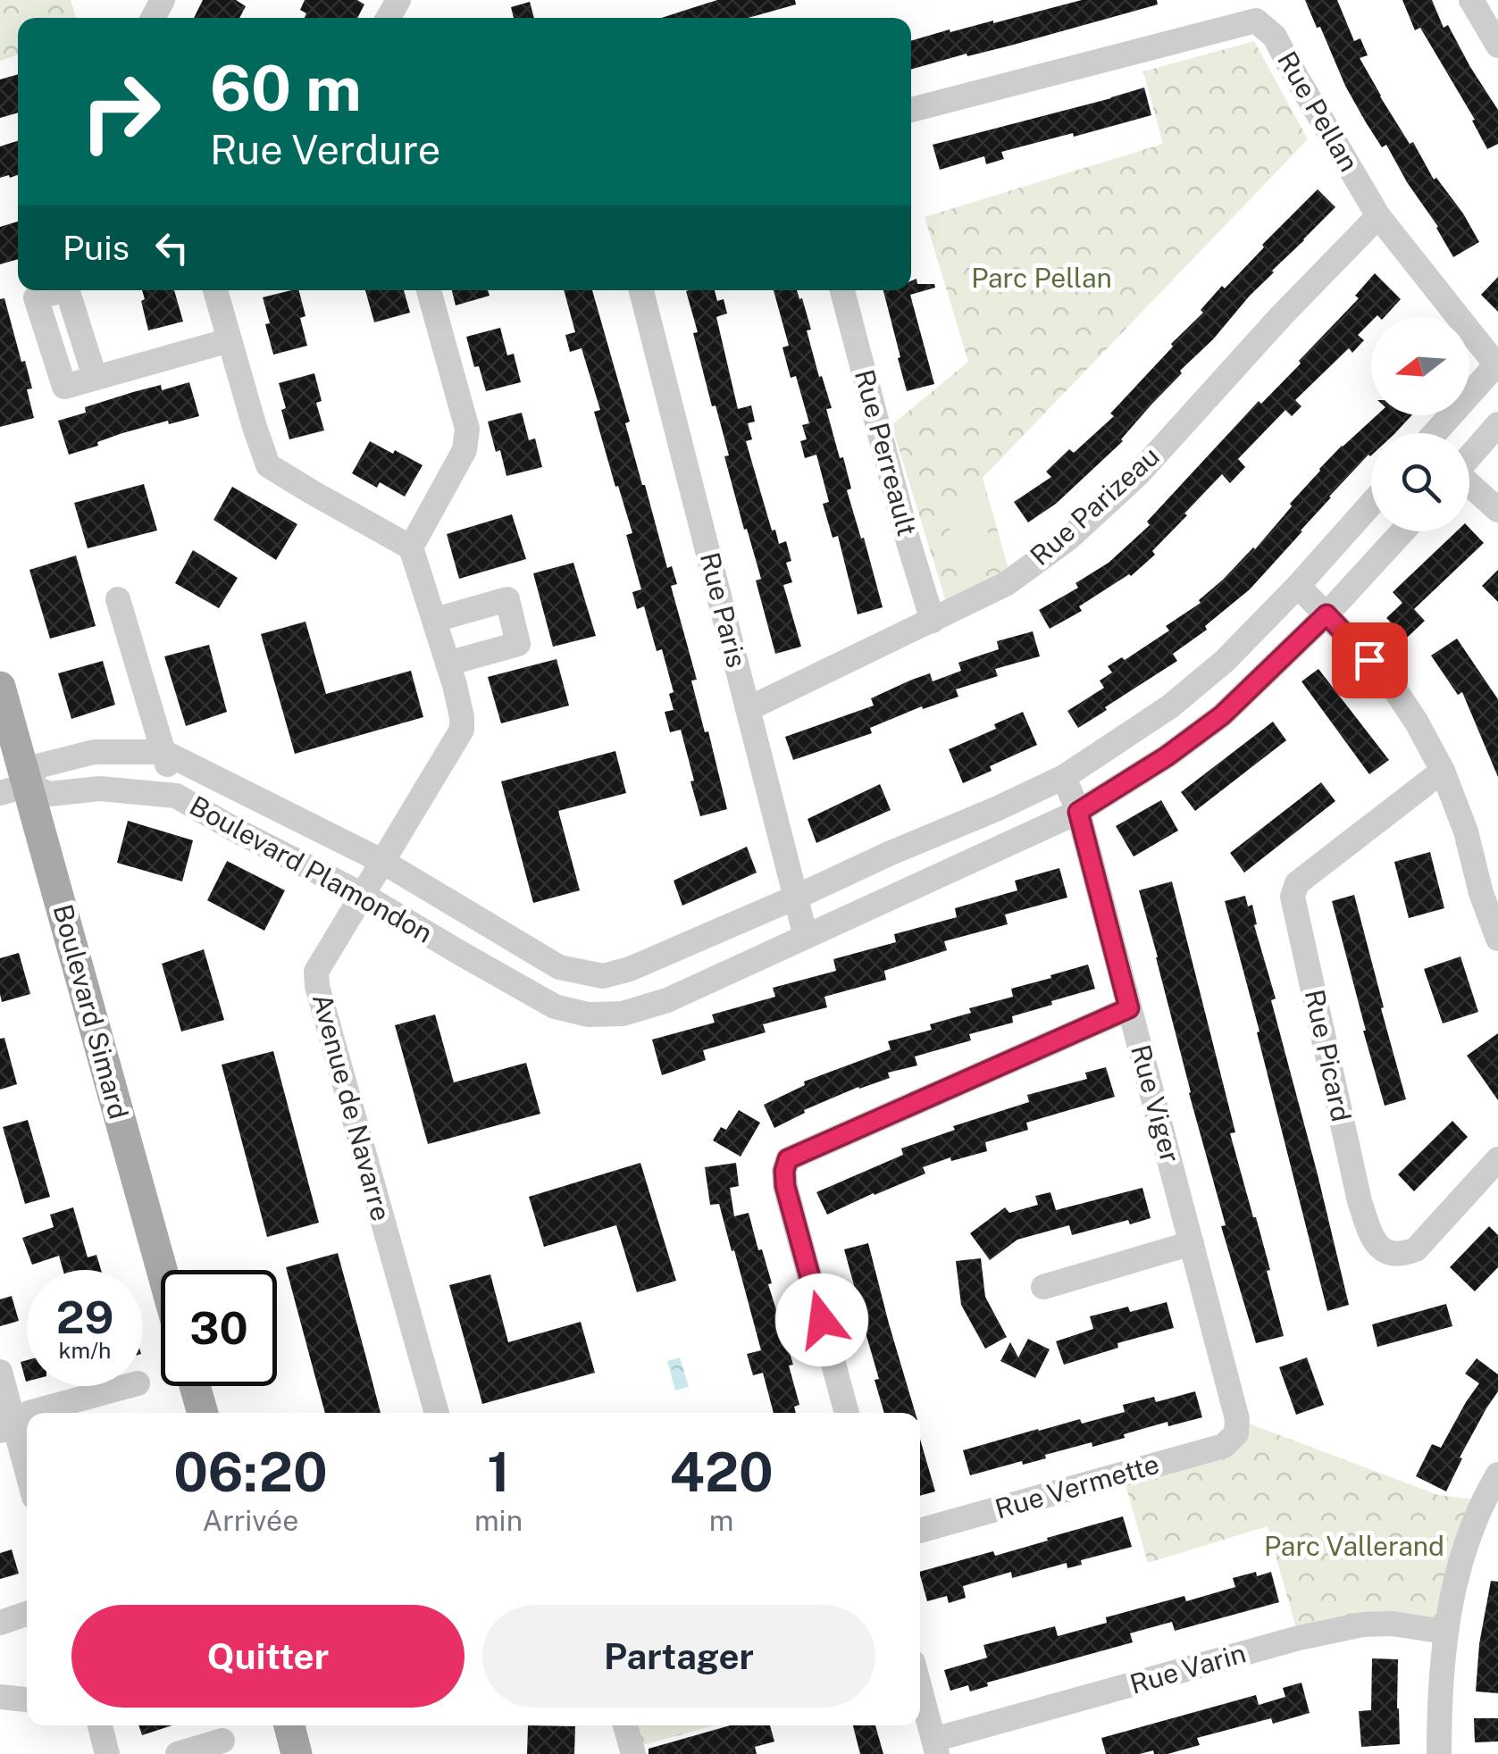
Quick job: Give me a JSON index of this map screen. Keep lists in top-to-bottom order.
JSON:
{
  "streets": {
    "main road": ["Boulevard Simard"],
    "street": [
      "Rue Pellan",
      "Rue Perreault",
      "Rue Parizeau",
      "Rue Paris",
      "Boulevard Plamondon",
      "Rue Picard",
      "Rue Viger",
      "Avenue de Navarre",
      "Rue Vermette",
      "Rue Varin"
    ]
  },
  "crossings": [
    ["Rue Pellan", "Rue Parizeau"],
    ["Rue Perreault", "Rue Parizeau"],
    ["Rue Parizeau", "Rue Paris"],
    ["Rue Paris", "Boulevard Plamondon"],
    ["Boulevard Plamondon", "Boulevard Simard"],
    ["Boulevard Plamondon", "Rue Viger"],
    ["Boulevard Plamondon", "Avenue de Navarre"],
    ["Rue Viger", "Rue Vermette"]
  ],
  "parks": ["Parc Pellan", "Parc Vallerand"],
  "north": "left",
  "page": {
    "turn": ["60 m", "Rue Verdure"],
    "then": "Puis",
    "speed": "29 km/h",
    "limit": "30",
    "eta": [
      "06:20",
      "Arrivée",
      "1",
      "min",
      "420",
      "m"
    ],
    "buttons": ["Quitter", "Partager"]
  }
}
